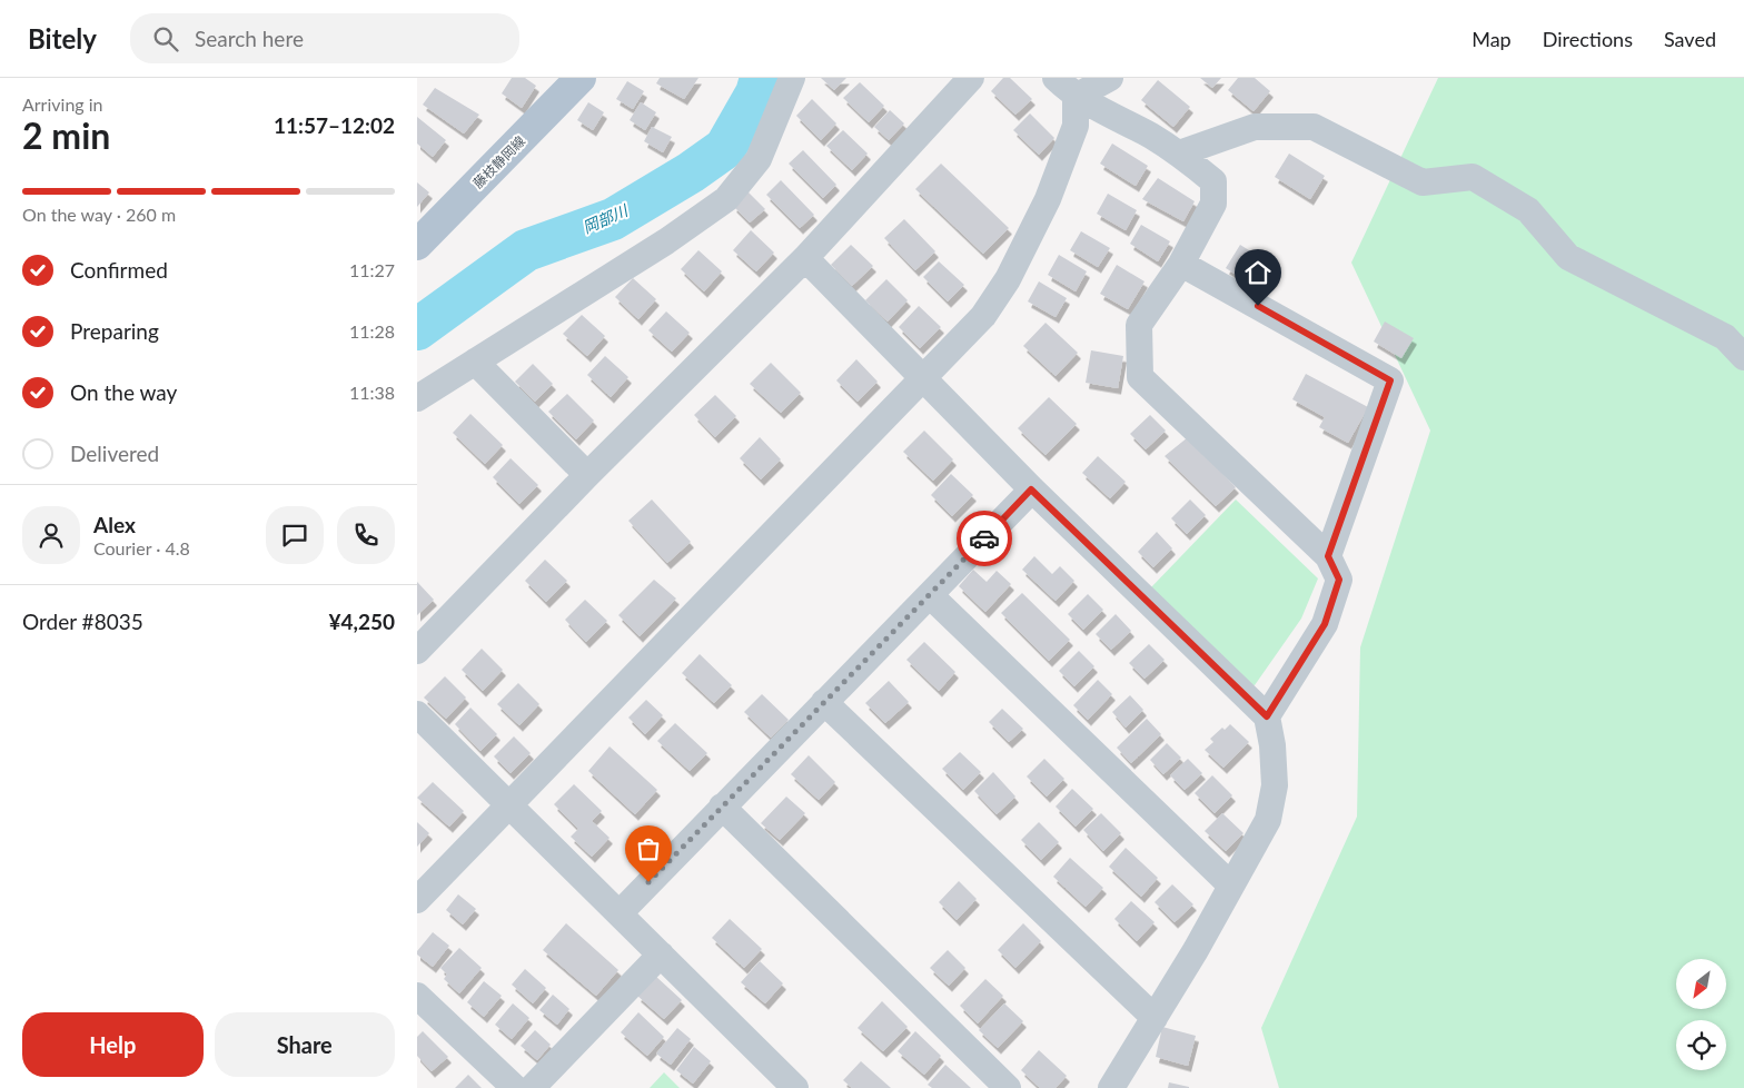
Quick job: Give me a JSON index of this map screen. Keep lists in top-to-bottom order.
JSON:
{
  "streets": {
    "main road": ["藤枝静岡線"]
  },
  "water": ["岡部川"],
  "north": "bottom left",
  "page": {
    "header": "Bitely",
    "search": "Search here",
    "nav": ["Map", "Directions", "Saved"],
    "heading": ["2 min", "Arriving in", "11:57–12:02"],
    "panel": [
      "Alex",
      "Courier · 4.8",
      "Order #8035",
      "¥4,250"
    ],
    "bar": "On the way · 260 m",
    "list": [
      ["Confirmed", "11:27"],
      ["Preparing", "11:28"],
      ["On the way", "11:38"],
      "Delivered"
    ],
    "buttons": ["Help", "Share"]
  }
}
